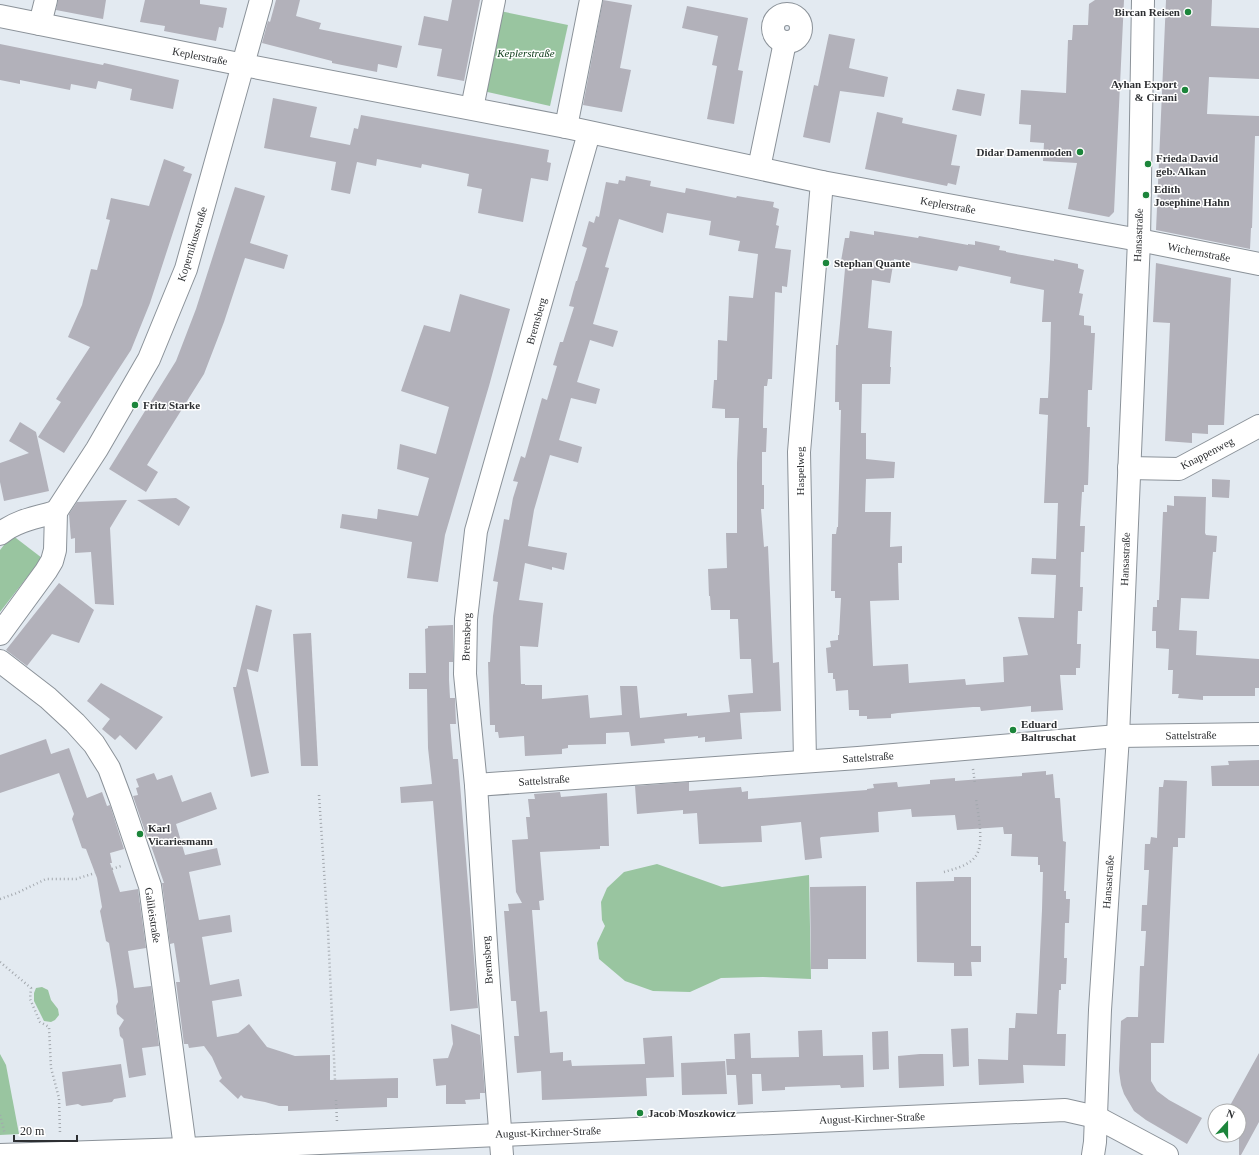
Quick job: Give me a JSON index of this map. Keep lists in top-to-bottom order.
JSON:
{
  "streets": {
    "street": [
      "Keplerstraße",
      "Hansastraße",
      "Kopernikusstraße",
      "Wichernstraße",
      "Bremsberg",
      "Knappenweg",
      "Haspelweg",
      "Sattelstraße",
      "Galileistraße",
      "August-Kirchner-Straße"
    ]
  },
  "crossings": [
    ["Keplerstraße", "Hansastraße"],
    ["Keplerstraße", "Kopernikusstraße"],
    ["Keplerstraße", "Wichernstraße"],
    ["Keplerstraße", "Bremsberg"],
    ["Keplerstraße", "Haspelweg"],
    ["Hansastraße", "Wichernstraße"],
    ["Hansastraße", "Knappenweg"],
    ["Hansastraße", "Sattelstraße"],
    ["Hansastraße", "August-Kirchner-Straße"],
    ["Bremsberg", "Sattelstraße"],
    ["Bremsberg", "August-Kirchner-Straße"],
    ["Haspelweg", "Sattelstraße"],
    ["Galileistraße", "August-Kirchner-Straße"]
  ],
  "parks": ["Keplerstraße"],
  "places": [
    "Bircan Reisen",
    "Ayhan Export & Cirani",
    "Didar Damenmoden",
    "Frieda David geb. Alkan",
    "Edith Josephine Hahn",
    "Stephan Quante",
    "Fritz Starke",
    "Eduard Baltruschat",
    "Karl Vicariesmann",
    "Jacob Moszkowicz"
  ],
  "scale_bar": "20 m",
  "north": "top"
}
